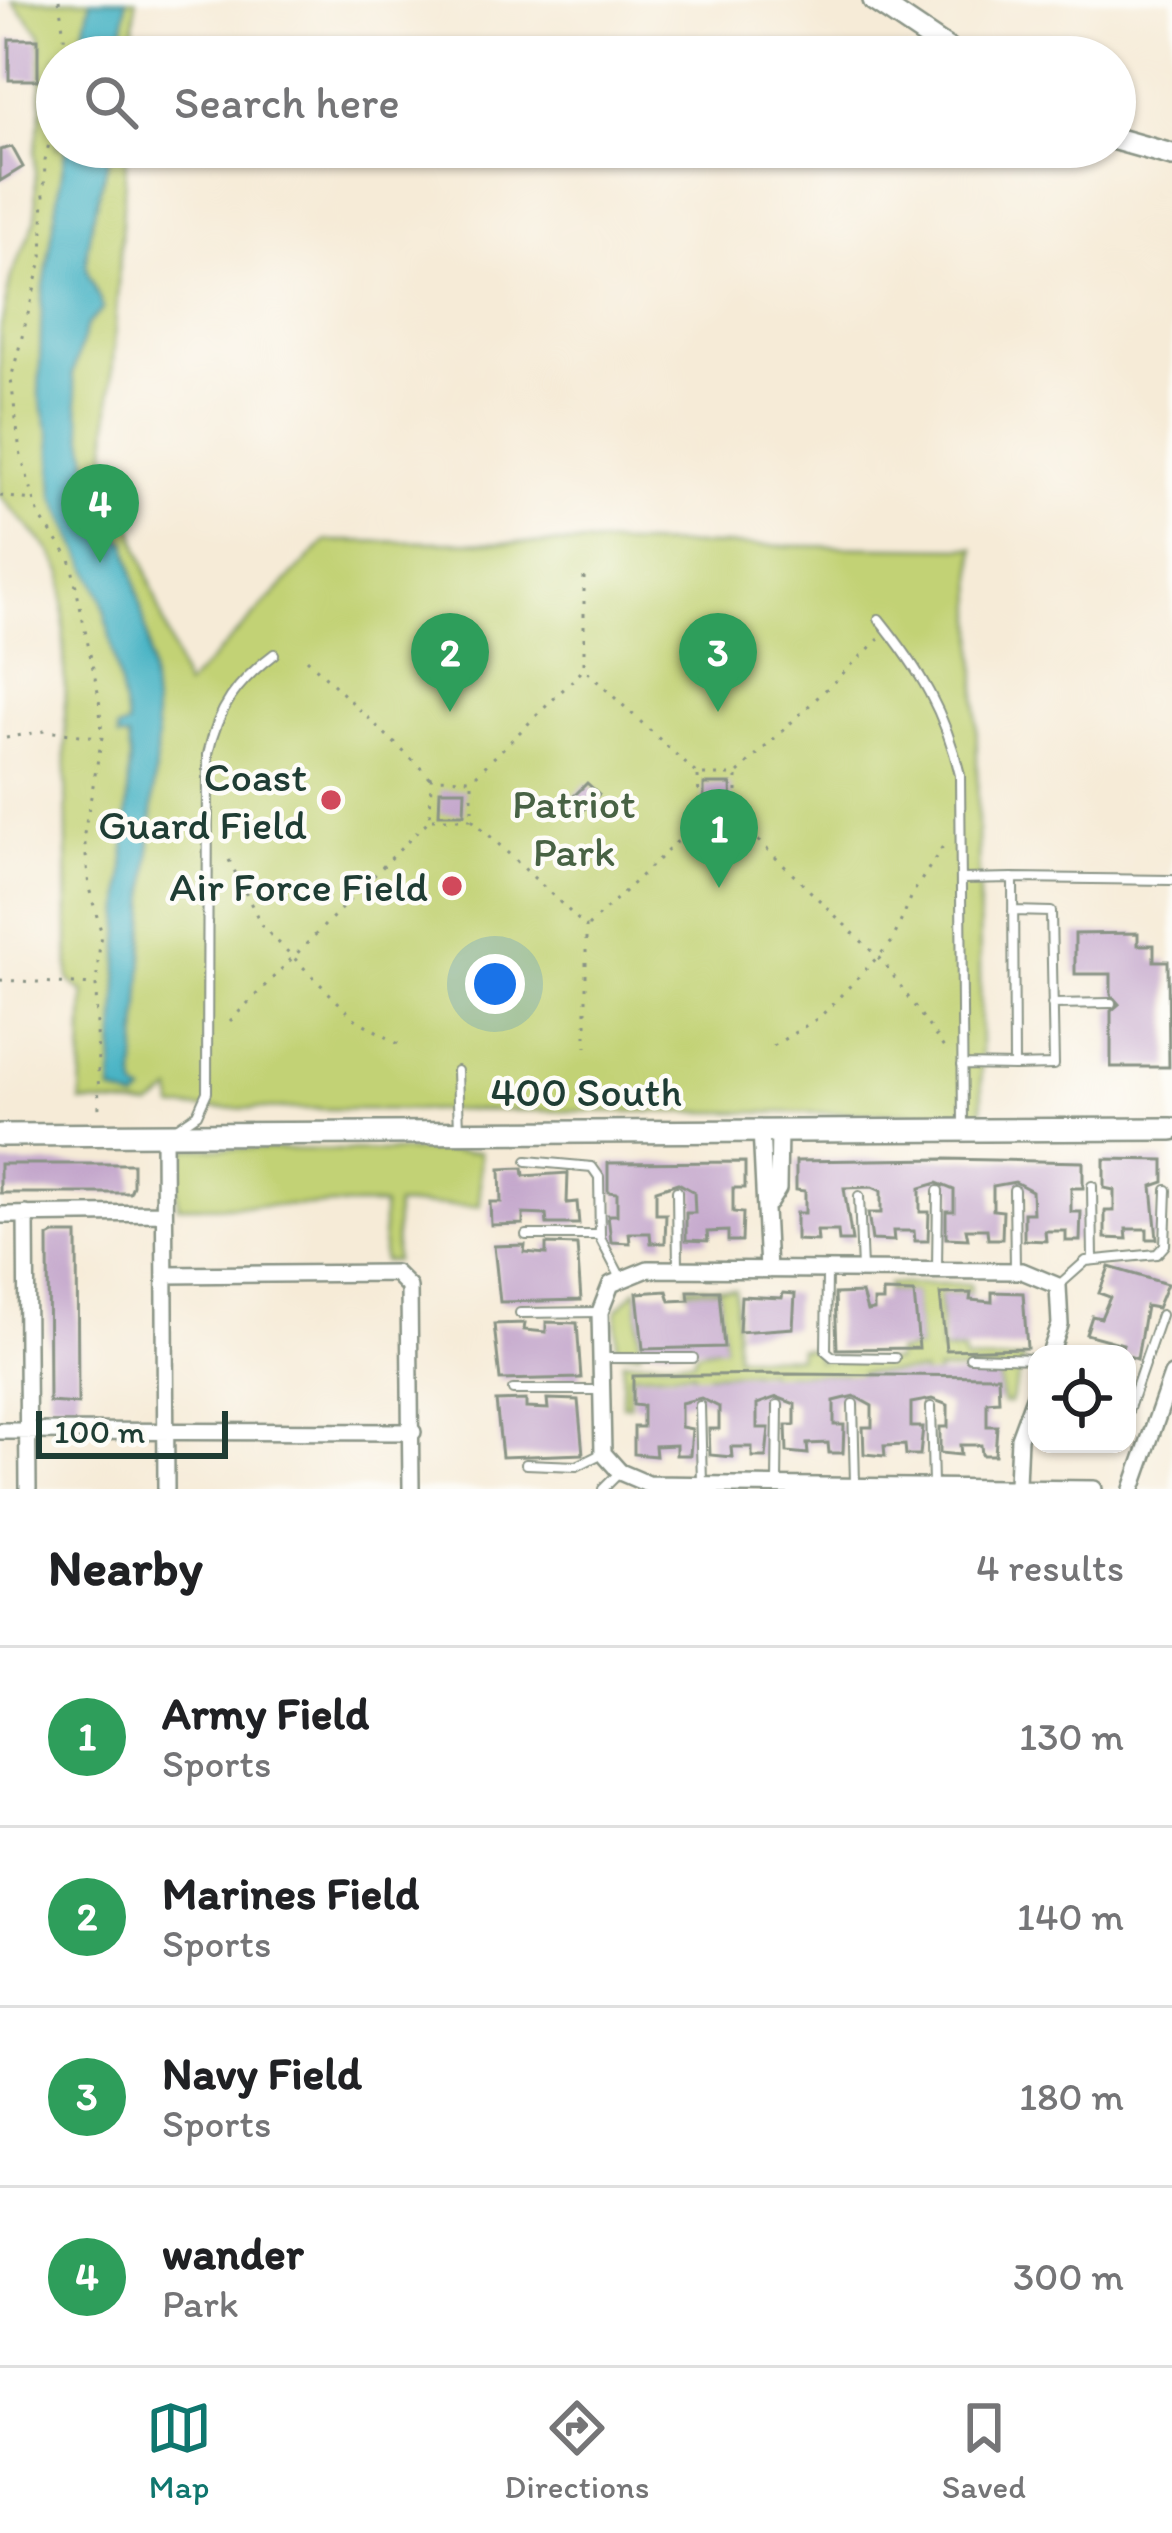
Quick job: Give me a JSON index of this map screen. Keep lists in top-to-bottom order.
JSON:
{
  "streets": {
    "street": ["400 South"]
  },
  "parks": ["Patriot Park"],
  "places": ["Coast Guard Field", "Air Force Field"],
  "scale_bar": "100 m",
  "page": {
    "search": "Search here",
    "pins": [
      "4",
      "2",
      "3",
      "1"
    ],
    "scale": "100 m",
    "heading": ["Nearby", "4 results"],
    "list": [
      {
        "mark": "1",
        "name": "Army Field",
        "note": "Sports",
        "value": "130 m"
      },
      {
        "mark": "2",
        "name": "Marines Field",
        "note": "Sports",
        "value": "140 m"
      },
      {
        "mark": "3",
        "name": "Navy Field",
        "note": "Sports",
        "value": "180 m"
      },
      {
        "mark": "4",
        "name": "wander",
        "note": "Park",
        "value": "300 m"
      }
    ],
    "nav": ["Map", "Directions", "Saved"]
  }
}
